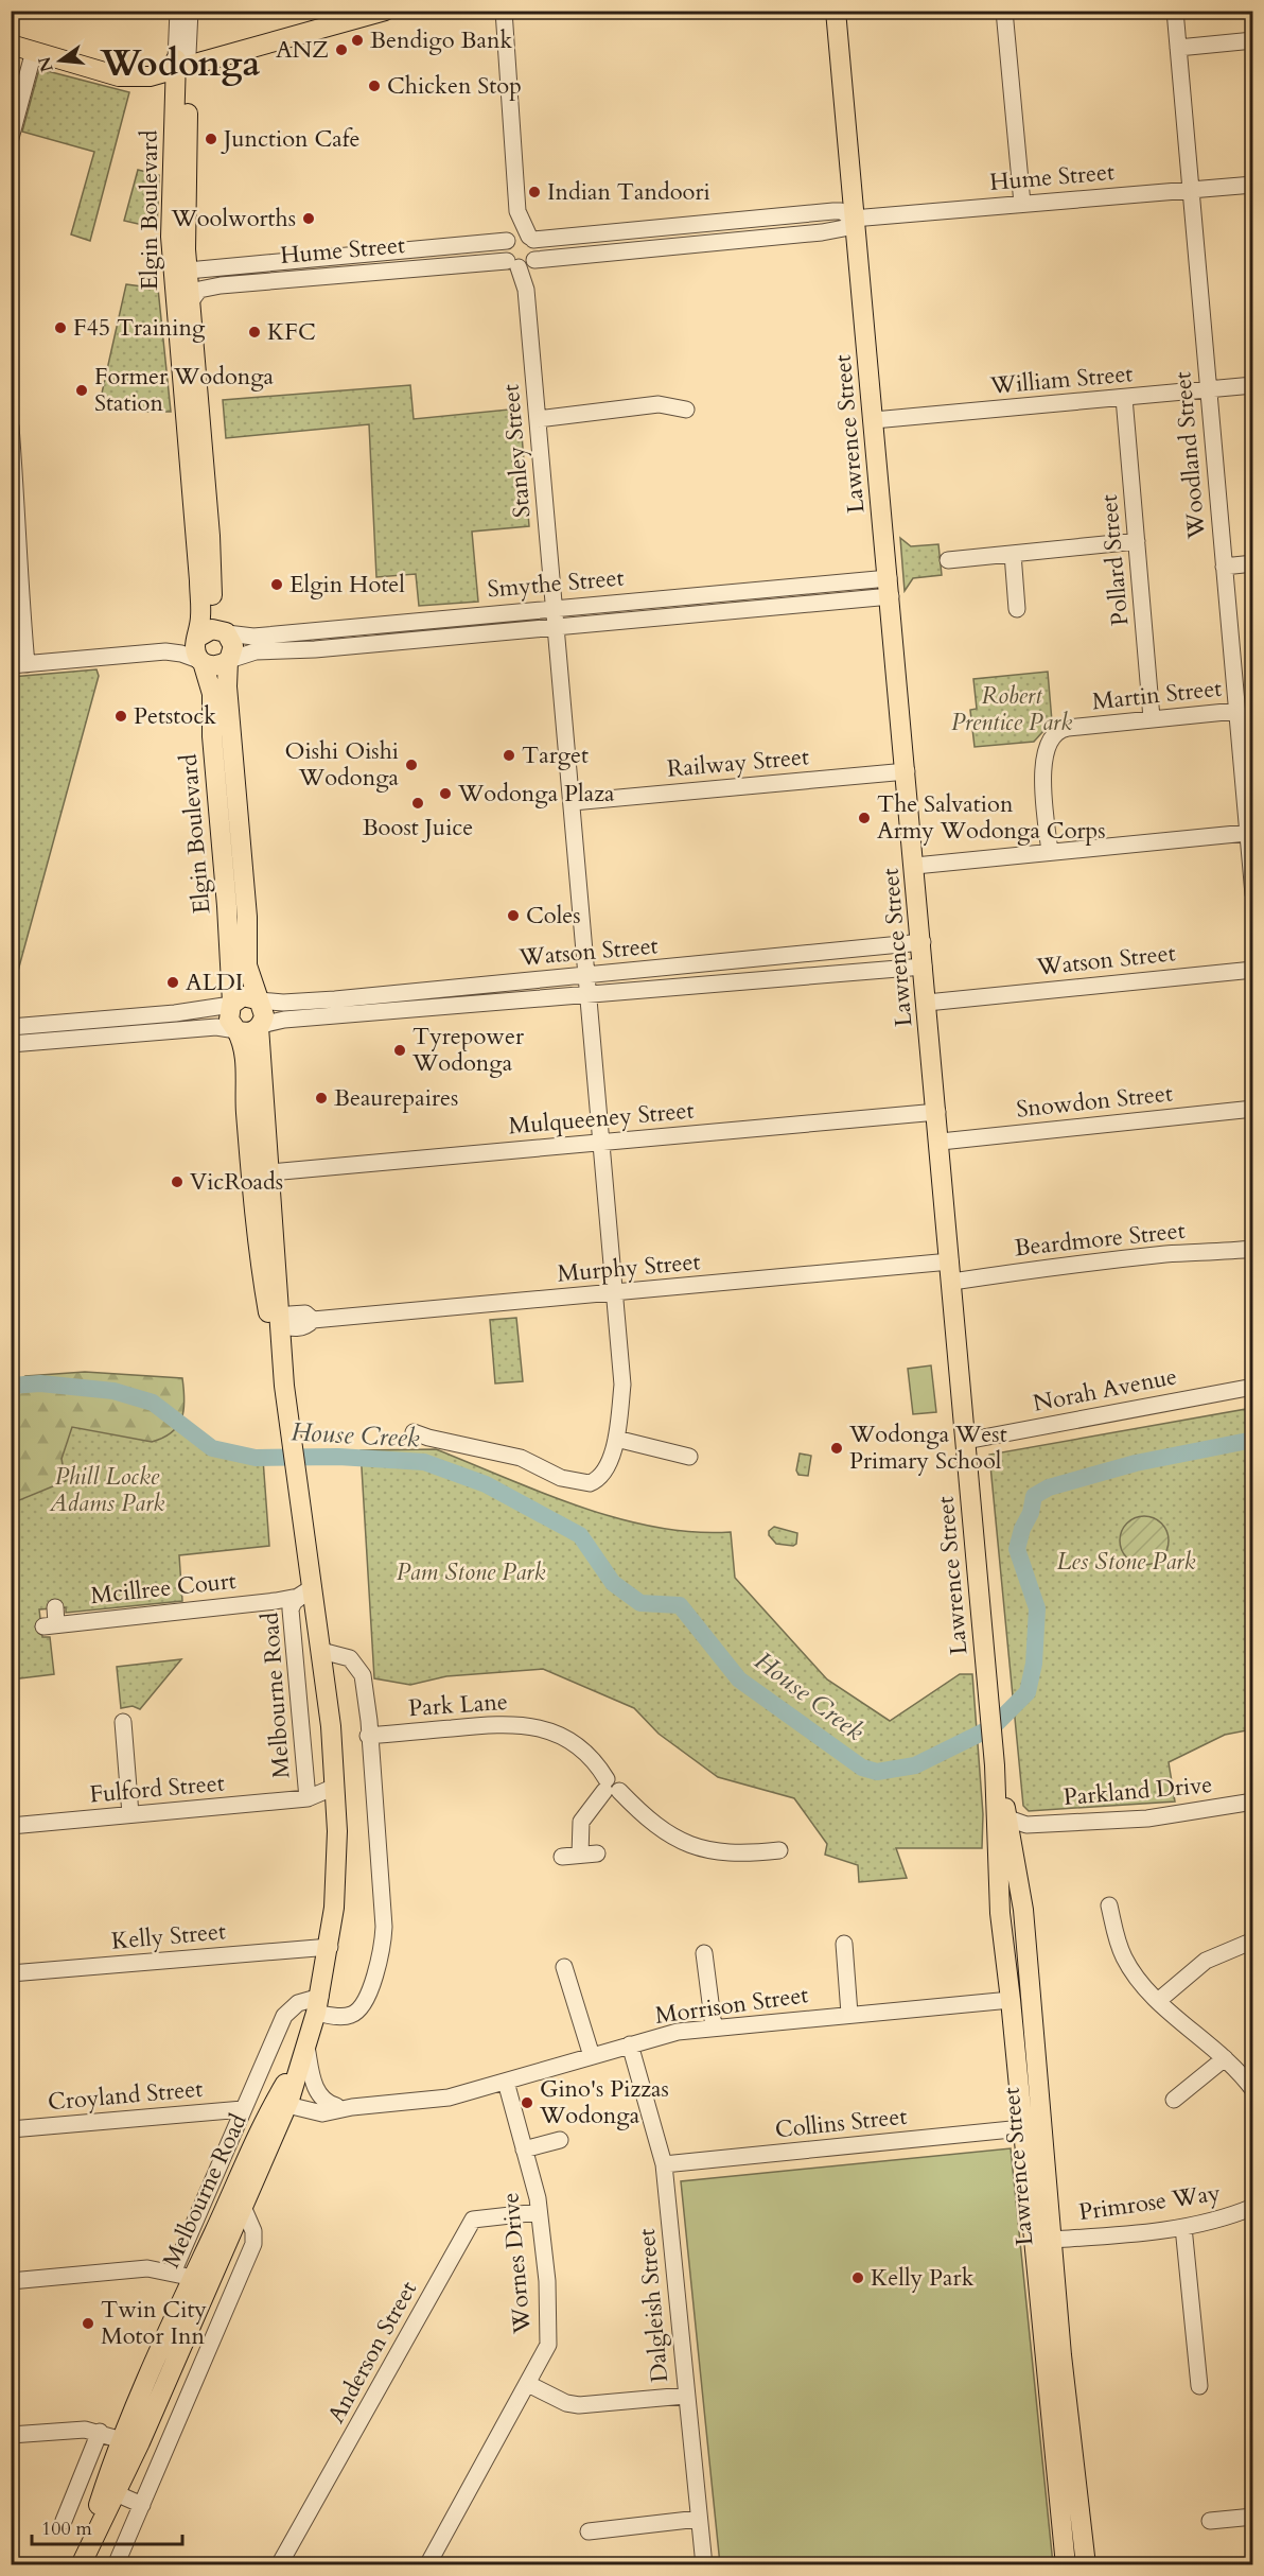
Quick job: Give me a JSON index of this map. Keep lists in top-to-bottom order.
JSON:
{
  "streets": {
    "main road": ["Elgin Boulevard", "Lawrence Street", "Melbourne Road"],
    "street": [
      "Hume Street",
      "William Street",
      "Stanley Street",
      "Woodland Street",
      "Pollard Street",
      "Smythe Street",
      "Martin Street",
      "Railway Street",
      "Watson Street",
      "Snowdon Street",
      "Mulqueeney Street",
      "Beardmore Street",
      "Murphy Street",
      "Norah Avenue",
      "Mcillree Court",
      "Park Lane",
      "Fulford Street",
      "Parkland Drive",
      "Kelly Street",
      "Morrison Street",
      "Croyland Street",
      "Collins Street",
      "Primrose Way",
      "Wornes Drive",
      "Dalgleish Street",
      "Anderson Street"
    ]
  },
  "crossings": [
    ["Hume Street", "Elgin Boulevard"],
    ["Hume Street", "Lawrence Street"],
    ["Hume Street", "Stanley Street"],
    ["Hume Street", "Woodland Street"],
    ["Elgin Boulevard", "Smythe Street"],
    ["Elgin Boulevard", "Watson Street"],
    ["William Street", "Lawrence Street"],
    ["William Street", "Woodland Street"],
    ["William Street", "Pollard Street"],
    ["Lawrence Street", "Smythe Street"],
    ["Lawrence Street", "Railway Street"],
    ["Lawrence Street", "Watson Street"],
    ["Lawrence Street", "Snowdon Street"],
    ["Lawrence Street", "Mulqueeney Street"],
    ["Lawrence Street", "Beardmore Street"],
    ["Lawrence Street", "Murphy Street"],
    ["Lawrence Street", "Norah Avenue"],
    ["Lawrence Street", "Parkland Drive"],
    ["Lawrence Street", "Morrison Street"],
    ["Lawrence Street", "Collins Street"],
    ["Lawrence Street", "Primrose Way"],
    ["Stanley Street", "Smythe Street"],
    ["Woodland Street", "Martin Street"],
    ["Pollard Street", "Martin Street"],
    ["Murphy Street", "Melbourne Road"],
    ["Mcillree Court", "Melbourne Road"],
    ["Melbourne Road", "Park Lane"],
    ["Melbourne Road", "Fulford Street"],
    ["Melbourne Road", "Kelly Street"],
    ["Melbourne Road", "Morrison Street"],
    ["Melbourne Road", "Croyland Street"],
    ["Morrison Street", "Wornes Drive"],
    ["Morrison Street", "Dalgleish Street"],
    ["Collins Street", "Dalgleish Street"],
    ["Wornes Drive", "Anderson Street"]
  ],
  "districts": ["Wodonga"],
  "water": ["House Creek"],
  "parks": [
    "Robert Prentice Park",
    "Phill Locke Adams Park",
    "Les Stone Park",
    "Pam Stone Park"
  ],
  "places": [
    "Bendigo Bank",
    "ANZ",
    "Chicken Stop",
    "Junction Cafe",
    "Indian Tandoori",
    "Woolworths",
    "F45 Training",
    "KFC",
    "Former Wodonga Station",
    "Elgin Hotel",
    "Petstock",
    "Target",
    "Oishi Oishi Wodonga",
    "Wodonga Plaza",
    "Boost Juice",
    "The Salvation Army Wodonga Corps",
    "Coles",
    "ALDI",
    "Tyrepower Wodonga",
    "Beaurepaires",
    "VicRoads",
    "Wodonga West Primary School",
    "Gino's Pizzas Wodonga",
    "Kelly Park",
    "Twin City Motor Inn"
  ],
  "scale_bar": "100 m",
  "north": "left"
}
